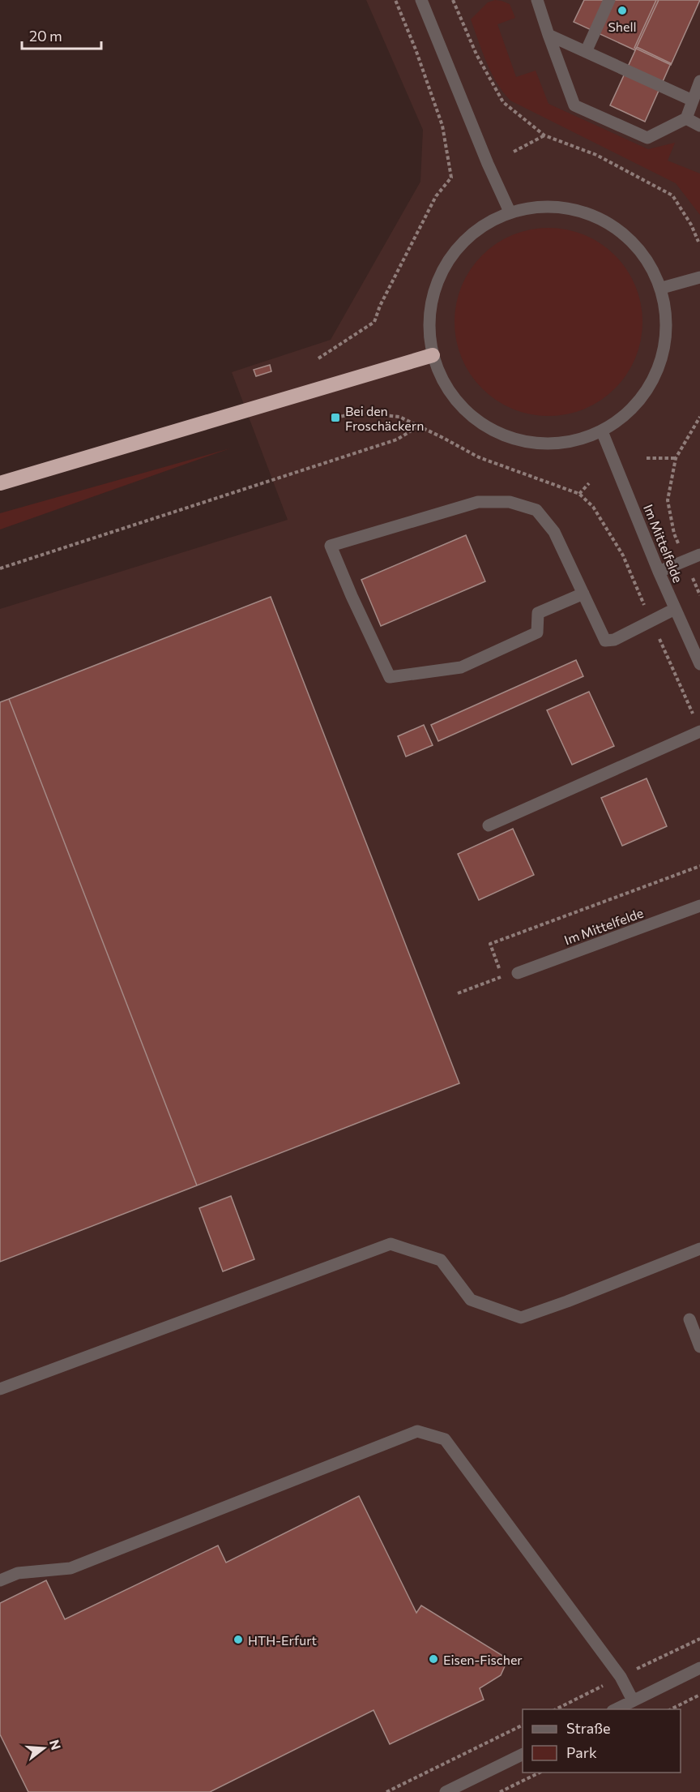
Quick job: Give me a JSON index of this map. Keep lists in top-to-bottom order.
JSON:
{
  "streets": {
    "street": ["Im Mittelfelde"]
  },
  "places": {
    "other": ["Shell", "HTH-Erfurt", "Eisen-Fischer"],
    "transit": ["Bei den Froschäckern"]
  },
  "legend": ["Straße", "Park"],
  "scale_bar": "20 m",
  "north": "right"
}
